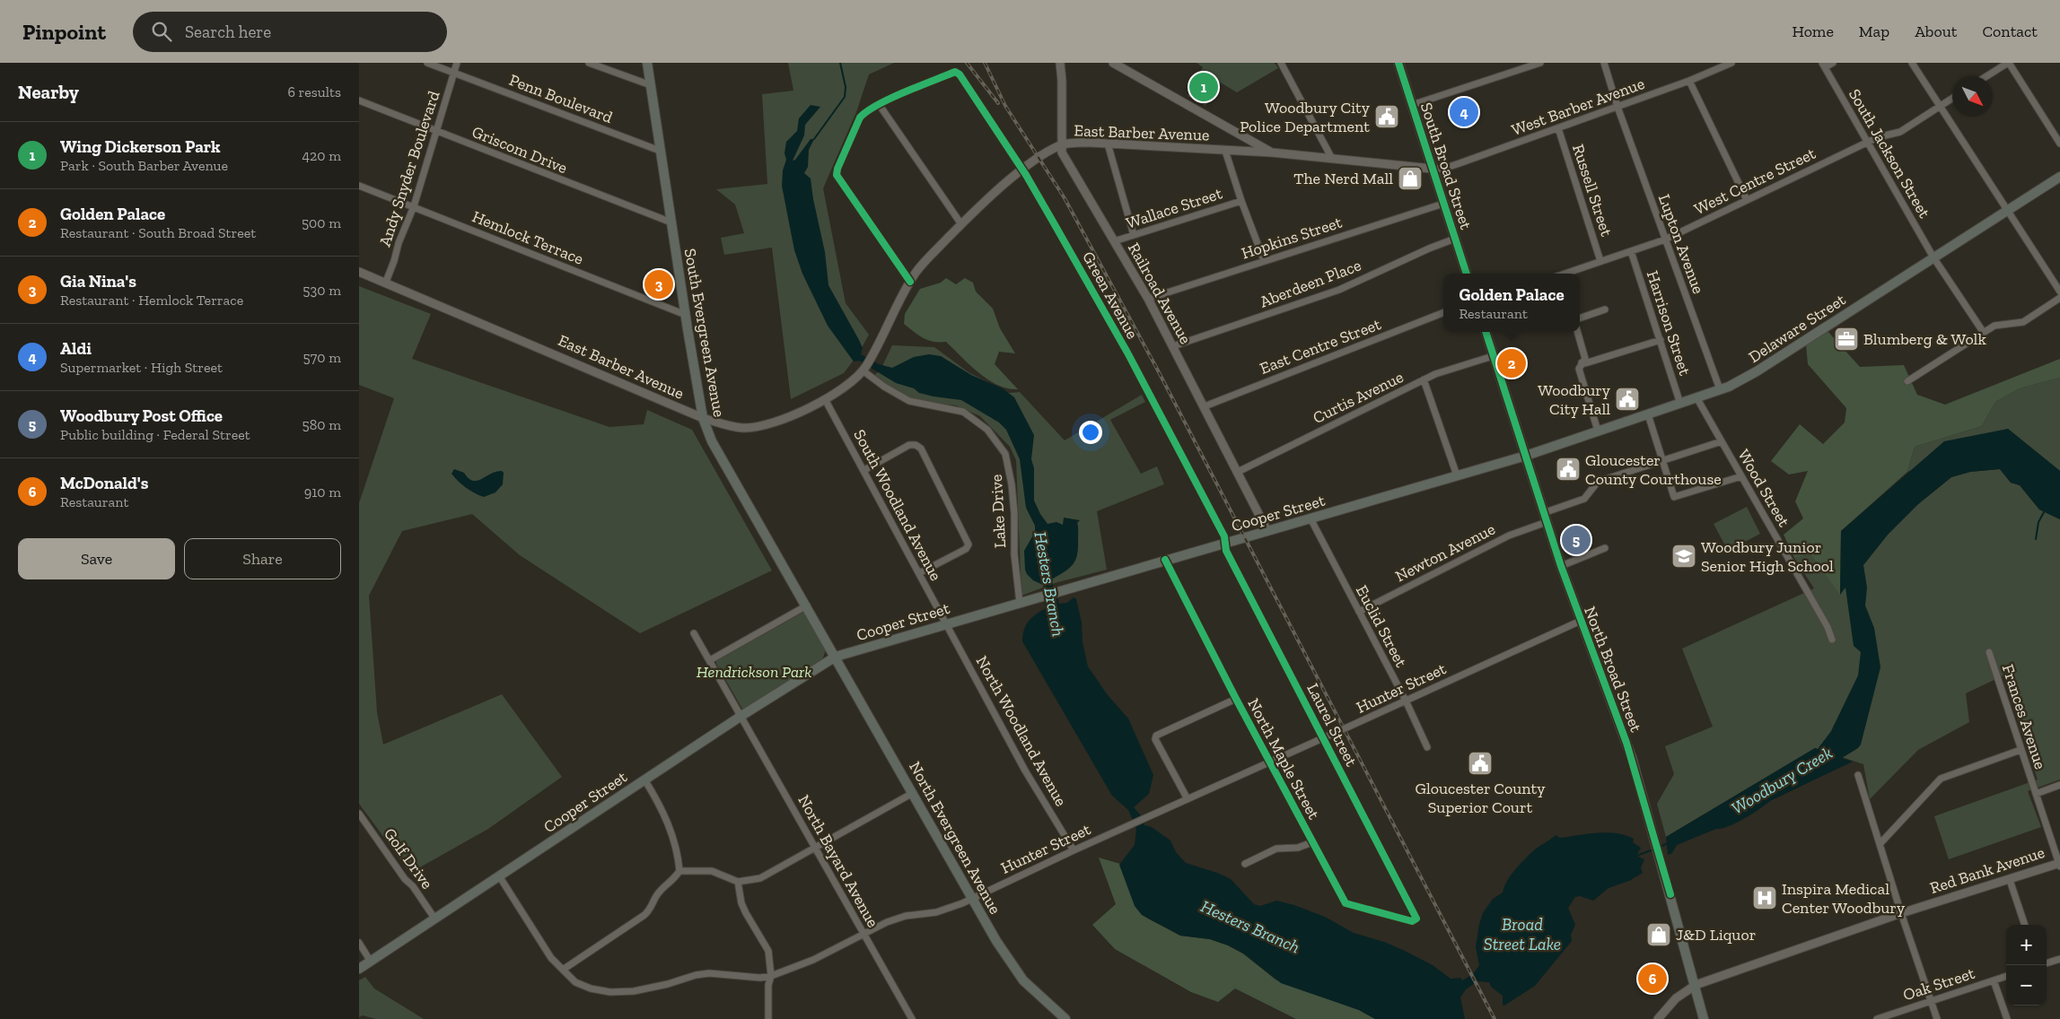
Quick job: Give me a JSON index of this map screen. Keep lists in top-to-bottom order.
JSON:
{
  "streets": {
    "main road": [
      "South Broad Street",
      "Delaware Street",
      "South Evergreen Avenue",
      "Cooper Street",
      "North Broad Street",
      "North Evergreen Avenue"
    ],
    "street": [
      "Penn Boulevard",
      "West Barber Avenue",
      "East Barber Avenue",
      "Griscom Drive",
      "South Jackson Street",
      "Andy Snyder Boulevard",
      "West Centre Street",
      "Russell Street",
      "Wallace Street",
      "Hemlock Terrace",
      "Hopkins Street",
      "Lupton Avenue",
      "Aberdeen Place",
      "Railroad Avenue",
      "Green Avenue",
      "Harrison Street",
      "East Centre Street",
      "Curtis Avenue",
      "Wood Street",
      "South Woodland Avenue",
      "Lake Drive",
      "Newton Avenue",
      "Euclid Street",
      "Hunter Street",
      "Frances Avenue",
      "Laurel Street",
      "North Woodland Avenue",
      "North Maple Street",
      "Golf Drive",
      "North Bayard Avenue",
      "Red Bank Avenue",
      "Oak Street"
    ]
  },
  "crossings": [
    ["Penn Boulevard", "Andy Snyder Boulevard"],
    ["Penn Boulevard", "South Evergreen Avenue"],
    ["West Barber Avenue", "East Barber Avenue"],
    ["West Barber Avenue", "South Broad Street"],
    ["West Barber Avenue", "Russell Street"],
    ["West Barber Avenue", "Lupton Avenue"],
    ["East Barber Avenue", "South Broad Street"],
    ["East Barber Avenue", "Andy Snyder Boulevard"],
    ["East Barber Avenue", "Railroad Avenue"],
    ["East Barber Avenue", "Green Avenue"],
    ["East Barber Avenue", "South Evergreen Avenue"],
    ["East Barber Avenue", "South Woodland Avenue"],
    ["East Barber Avenue", "Lake Drive"],
    ["Griscom Drive", "Andy Snyder Boulevard"],
    ["Griscom Drive", "South Evergreen Avenue"],
    ["South Jackson Street", "West Centre Street"],
    ["South Jackson Street", "Delaware Street"],
    ["South Broad Street", "Hopkins Street"],
    ["South Broad Street", "Aberdeen Place"],
    ["Andy Snyder Boulevard", "Hemlock Terrace"],
    ["West Centre Street", "Russell Street"],
    ["West Centre Street", "Lupton Avenue"],
    ["West Centre Street", "Harrison Street"],
    ["Wallace Street", "Railroad Avenue"],
    ["Hemlock Terrace", "South Evergreen Avenue"],
    ["Hopkins Street", "Railroad Avenue"],
    ["Lupton Avenue", "Delaware Street"],
    ["Aberdeen Place", "Railroad Avenue"],
    ["Railroad Avenue", "East Centre Street"],
    ["Railroad Avenue", "Curtis Avenue"],
    ["Railroad Avenue", "Cooper Street"],
    ["Green Avenue", "Cooper Street"],
    ["Green Avenue", "Laurel Street"],
    ["Harrison Street", "Delaware Street"],
    ["Delaware Street", "Wood Street"],
    ["Delaware Street", "Cooper Street"],
    ["Delaware Street", "North Broad Street"],
    ["South Evergreen Avenue", "Cooper Street"],
    ["South Evergreen Avenue", "North Evergreen Avenue"],
    ["Wood Street", "Newton Avenue"],
    ["South Woodland Avenue", "Cooper Street"],
    ["South Woodland Avenue", "North Woodland Avenue"],
    ["Lake Drive", "Cooper Street"],
    ["Cooper Street", "Euclid Street"],
    ["Cooper Street", "North Broad Street"],
    ["Cooper Street", "Hunter Street"],
    ["Cooper Street", "Laurel Street"],
    ["Cooper Street", "North Woodland Avenue"],
    ["Cooper Street", "North Maple Street"],
    ["Cooper Street", "North Evergreen Avenue"],
    ["Cooper Street", "Golf Drive"],
    ["Cooper Street", "North Bayard Avenue"],
    ["Newton Avenue", "Euclid Street"],
    ["Newton Avenue", "North Broad Street"],
    ["Euclid Street", "Hunter Street"],
    ["North Broad Street", "Hunter Street"],
    ["North Broad Street", "Red Bank Avenue"],
    ["Hunter Street", "Laurel Street"],
    ["Hunter Street", "North Woodland Avenue"],
    ["Hunter Street", "North Maple Street"],
    ["Hunter Street", "North Evergreen Avenue"],
    ["Hunter Street", "North Bayard Avenue"],
    ["Frances Avenue", "Red Bank Avenue"],
    ["Laurel Street", "North Maple Street"]
  ],
  "water": ["Hesters Branch", "Woodbury Creek", "Broad Street Lake"],
  "parks": ["Hendrickson Park"],
  "places": {
    "public building": [
      "Woodbury City Police Department",
      "Woodbury City Hall",
      "Gloucester County Courthouse",
      "Gloucester County Superior Court"
    ],
    "shop": ["The Nerd Mall", "J&D Liquor"],
    "office": ["Blumberg & Wolk"],
    "school or university": ["Woodbury Junior Senior High School"],
    "hospital": ["Inspira Medical Center Woodbury"]
  },
  "north": "bottom right",
  "page": {
    "header": "Pinpoint",
    "search": "Search here",
    "nav": [
      "Home",
      "Map",
      "About",
      "Contact"
    ],
    "heading": ["Nearby", "6 results"],
    "pins": [
      "1",
      "4",
      "3",
      "2",
      "5",
      "6"
    ],
    "list": [
      {
        "mark": "1",
        "name": "Wing Dickerson Park",
        "note": "Park · South Barber Avenue",
        "value": "420 m"
      },
      {
        "mark": "2",
        "name": "Golden Palace",
        "note": "Restaurant · South Broad Street",
        "value": "500 m"
      },
      {
        "mark": "3",
        "name": "Gia Nina's",
        "note": "Restaurant · Hemlock Terrace",
        "value": "530 m"
      },
      {
        "mark": "4",
        "name": "Aldi",
        "note": "Supermarket · High Street",
        "value": "570 m"
      },
      {
        "mark": "5",
        "name": "Woodbury Post Office",
        "note": "Public building · Federal Street",
        "value": "580 m"
      },
      {
        "mark": "6",
        "name": "McDonald's",
        "note": "Restaurant",
        "value": "910 m"
      }
    ],
    "popup": ["Golden Palace", "Restaurant"],
    "buttons": ["Save", "Share"],
    "map_buttons": ["+", "−"]
  }
}
